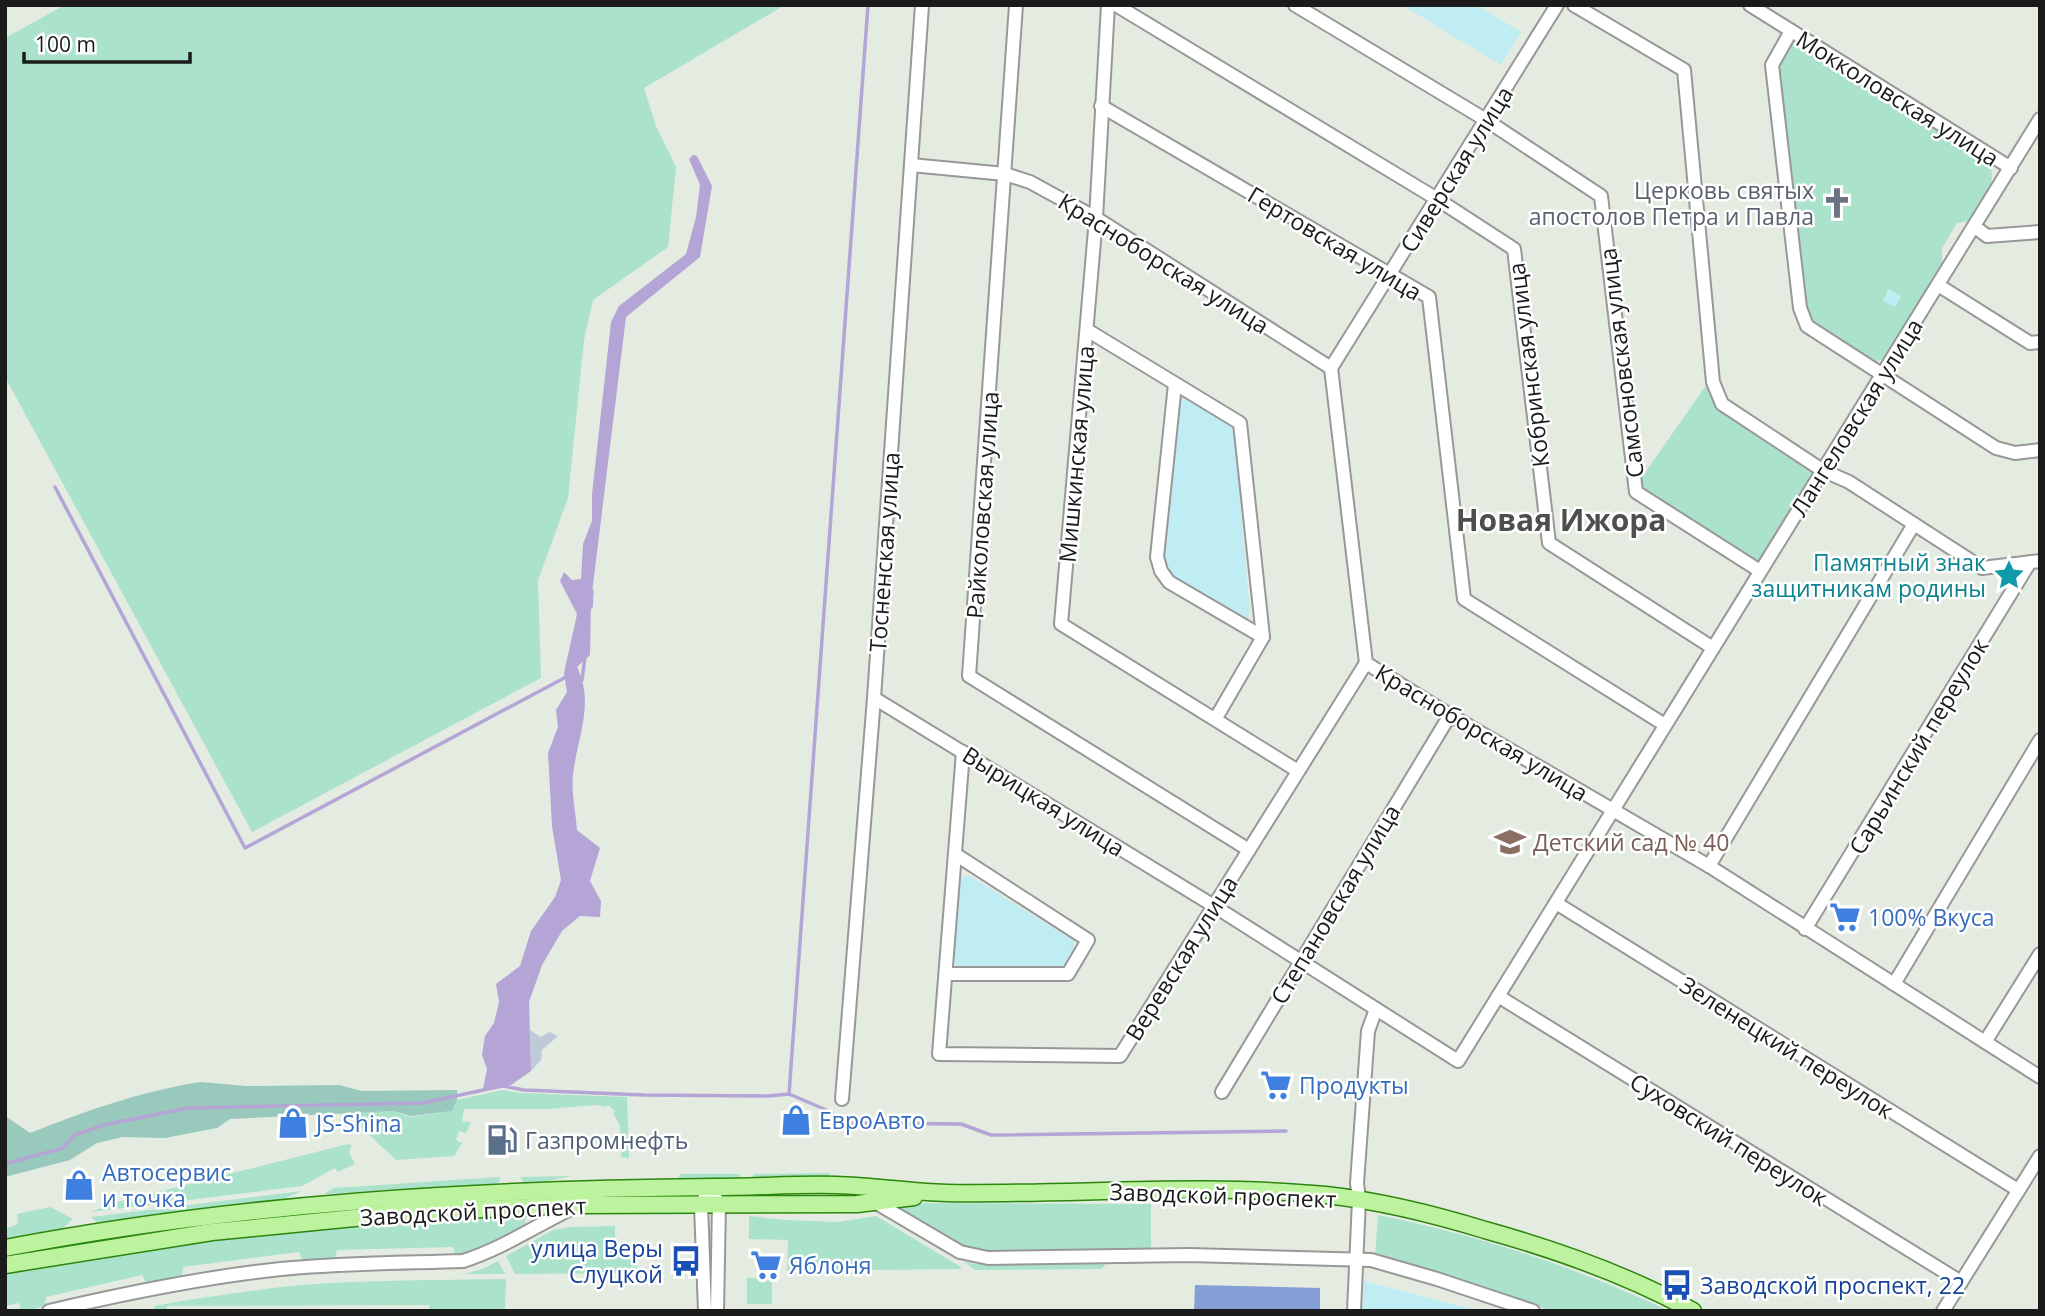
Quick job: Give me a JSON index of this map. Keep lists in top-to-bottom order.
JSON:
{
  "streets": {
    "main road": ["Заводской проспект"],
    "street": [
      "Мокколовская улица",
      "Сиверская улица",
      "Гертовская улица",
      "Красноборская улица",
      "Самсоновская улица",
      "Кобринская улица",
      "Лангеловская улица",
      "Мишкинская улица",
      "Райколовская улица",
      "Тосненская улица",
      "Сарьинский переулок",
      "Вырицкая улица",
      "Степановская улица",
      "Веревская улица",
      "Зеленецкий переулок",
      "Суховский переулок"
    ]
  },
  "crossings": [
    ["Мокколовская улица", "Лангеловская улица"],
    ["Сиверская улица", "Гертовская улица"],
    ["Сиверская улица", "Красноборская улица"],
    ["Сиверская улица", "Самсоновская улица"],
    ["Сиверская улица", "Кобринская улица"],
    ["Гертовская улица", "Лангеловская улица"],
    ["Гертовская улица", "Мишкинская улица"],
    ["Красноборская улица", "Лангеловская улица"],
    ["Красноборская улица", "Мишкинская улица"],
    ["Красноборская улица", "Райколовская улица"],
    ["Красноборская улица", "Тосненская улица"],
    ["Красноборская улица", "Сарьинский переулок"],
    ["Красноборская улица", "Степановская улица"],
    ["Красноборская улица", "Веревская улица"],
    ["Самсоновская улица", "Лангеловская улица"],
    ["Кобринская улица", "Лангеловская улица"],
    ["Лангеловская улица", "Вырицкая улица"],
    ["Лангеловская улица", "Зеленецкий переулок"],
    ["Лангеловская улица", "Суховский переулок"],
    ["Мишкинская улица", "Веревская улица"],
    ["Райколовская улица", "Веревская улица"],
    ["Тосненская улица", "Вырицкая улица"],
    ["Вырицкая улица", "Степановская улица"],
    ["Вырицкая улица", "Веревская улица"]
  ],
  "districts": ["Новая Ижора"],
  "places": {
    "church": ["Церковь святых апостолов Петра и Павла"],
    "place": ["Памятный знак защитникам родины"],
    "school or university": ["Детский сад № 40"],
    "supermarket": ["100% Вкуса", "Продукты", "Яблоня"],
    "shop": ["ЕвроАвто", "JS-Shina", "Автосервис и точка"],
    "fuel station": ["Газпромнефть"],
    "bus stop": ["улица Веры Слуцкой", "Заводской проспект, 22"]
  },
  "scale_bar": "100 m"
}
